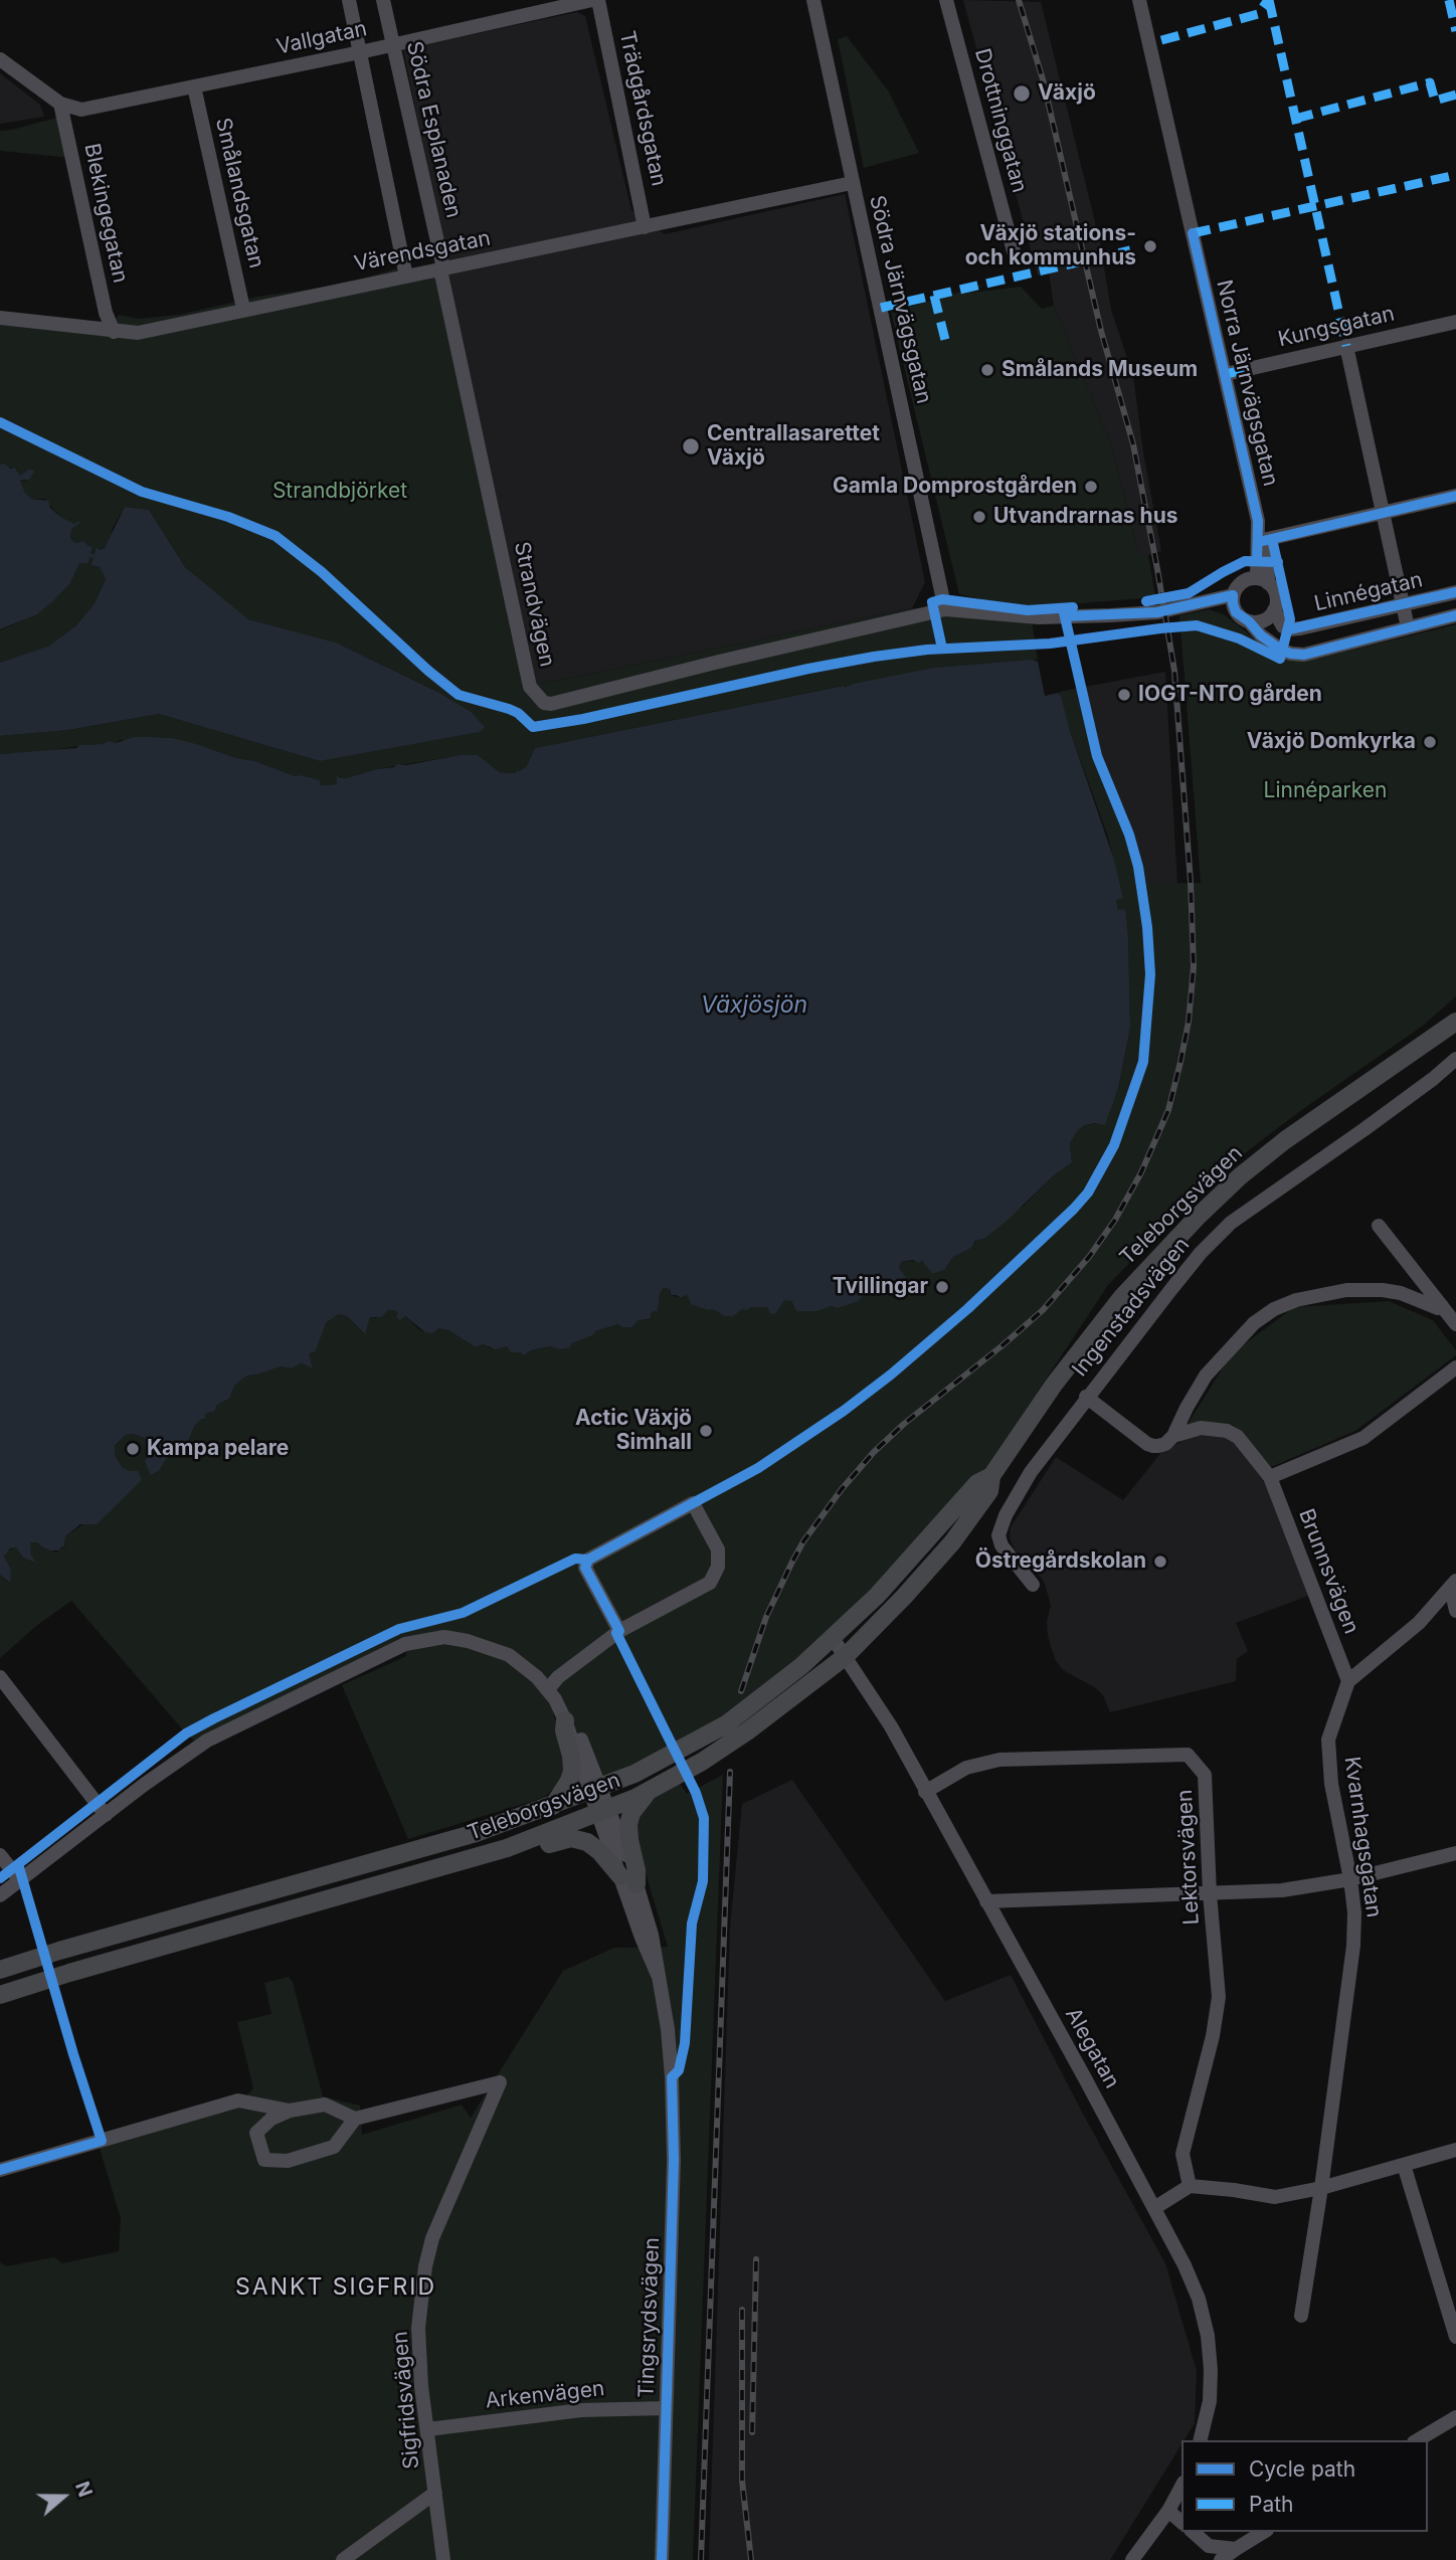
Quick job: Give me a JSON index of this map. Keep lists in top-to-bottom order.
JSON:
{
  "streets": {
    "main road": ["Teleborgsvägen"],
    "street": [
      "Vallgatan",
      "Trädgårdsgatan",
      "Drottninggatan",
      "Södra Esplanaden",
      "Smålandsgatan",
      "Blekingegatan",
      "Värendsgatan",
      "Södra Järnvägsgatan",
      "Kungsgatan",
      "Norra Järnvägsgatan",
      "Linnégatan",
      "Strandvägen",
      "Ingenstadsvägen",
      "Brunnsvägen",
      "Kvarnhagsgatan",
      "Lektorsvägen",
      "Alegatan",
      "Tingsrydsvägen",
      "Arkenvägen",
      "Sigfridsvägen"
    ]
  },
  "crossings": [
    ["Vallgatan", "Södra Esplanaden"],
    ["Vallgatan", "Smålandsgatan"],
    ["Vallgatan", "Blekingegatan"],
    ["Trädgårdsgatan", "Värendsgatan"],
    ["Södra Esplanaden", "Värendsgatan"],
    ["Södra Esplanaden", "Strandvägen"],
    ["Smålandsgatan", "Värendsgatan"],
    ["Blekingegatan", "Värendsgatan"],
    ["Värendsgatan", "Södra Järnvägsgatan"],
    ["Värendsgatan", "Strandvägen"],
    ["Södra Järnvägsgatan", "Strandvägen"],
    ["Kungsgatan", "Norra Järnvägsgatan"],
    ["Norra Järnvägsgatan", "Linnégatan"],
    ["Norra Järnvägsgatan", "Strandvägen"],
    ["Linnégatan", "Strandvägen"],
    ["Teleborgsvägen", "Alegatan"],
    ["Teleborgsvägen", "Tingsrydsvägen"],
    ["Ingenstadsvägen", "Brunnsvägen"],
    ["Brunnsvägen", "Kvarnhagsgatan"],
    ["Lektorsvägen", "Alegatan"],
    ["Tingsrydsvägen", "Arkenvägen"],
    ["Arkenvägen", "Sigfridsvägen"]
  ],
  "districts": ["SANKT SIGFRID"],
  "water": ["Växjösjön"],
  "parks": ["Strandbjörket", "Linnéparken"],
  "places": [
    "Växjö",
    "Växjö stations- och kommunhus",
    "Smålands Museum",
    "Centrallasarettet Växjö",
    "Gamla Domprostgården",
    "Utvandrarnas hus",
    "IOGT-NTO gården",
    "Växjö Domkyrka",
    "Tvillingar",
    "Actic Växjö Simhall",
    "Kampa pelare",
    "Östregårdskolan"
  ],
  "legend": ["Cycle path", "Path"],
  "north": "right"
}
